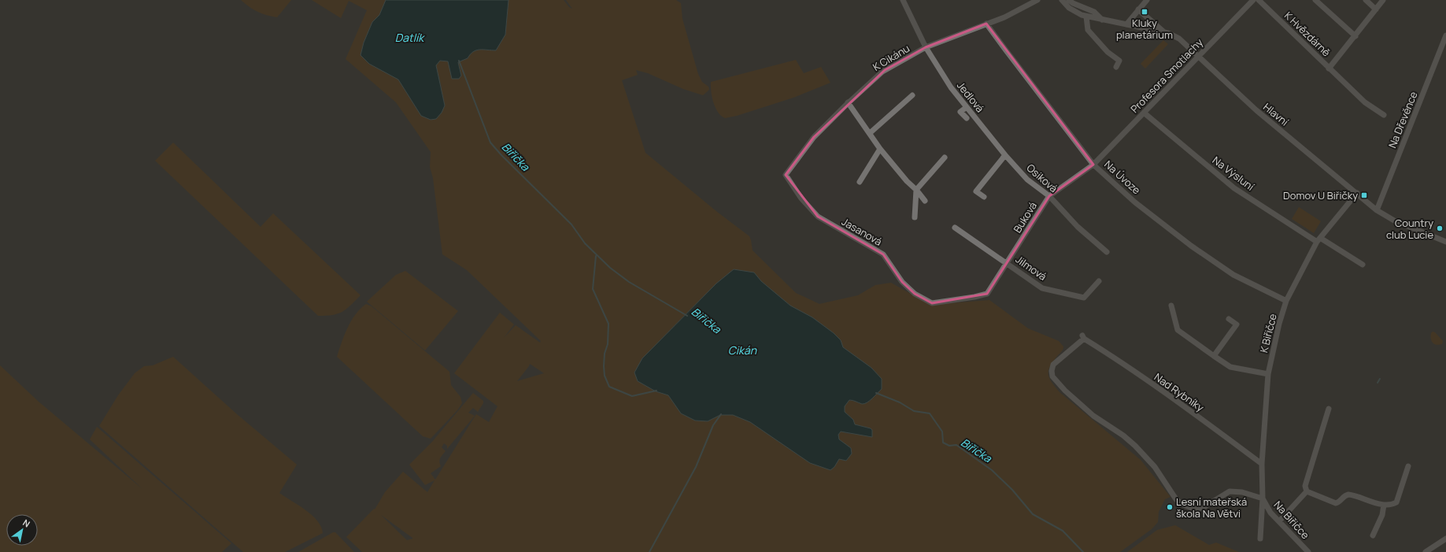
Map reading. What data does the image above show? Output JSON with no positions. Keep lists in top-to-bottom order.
{
  "streets": {
    "street": [
      "K Hvězdárně",
      "K Cikánu",
      "Profesora Smotlachy",
      "Jedlová",
      "Hlavní",
      "Na Dřevěnce",
      "Na Výsluní",
      "Na Úvoze",
      "Osiková",
      "Buková",
      "Jasanová",
      "Jilmová",
      "K Biřičce",
      "Nad Rybníky",
      "Na Biřičce"
    ]
  },
  "crossings": [
    ["K Cikánu", "Jedlová"],
    ["K Cikánu", "Na Úvoze"],
    ["K Cikánu", "Jasanová"],
    ["Profesora Smotlachy", "Hlavní"],
    ["Profesora Smotlachy", "Na Výsluní"],
    ["Profesora Smotlachy", "Na Úvoze"],
    ["Profesora Smotlachy", "Buková"],
    ["Jedlová", "Osiková"],
    ["Hlavní", "Na Dřevěnce"],
    ["Hlavní", "K Biřičce"],
    ["Na Výsluní", "K Biřičce"],
    ["Na Úvoze", "Buková"],
    ["Na Úvoze", "K Biřičce"],
    ["Osiková", "Buková"],
    ["Buková", "Jasanová"],
    ["Buková", "Jilmová"],
    ["K Biřičce", "Nad Rybníky"],
    ["K Biřičce", "Na Biřičce"],
    ["Nad Rybníky", "Na Biřičce"]
  ],
  "water": ["Datlík", "Biřička", "Cikán"],
  "places": {
    "transit": ["Kluky planetárium", "Domov U Biřičky"],
    "other": ["Country club Lucie", "Lesní mateřská škola Na Větvi"]
  },
  "north": "top right"
}
